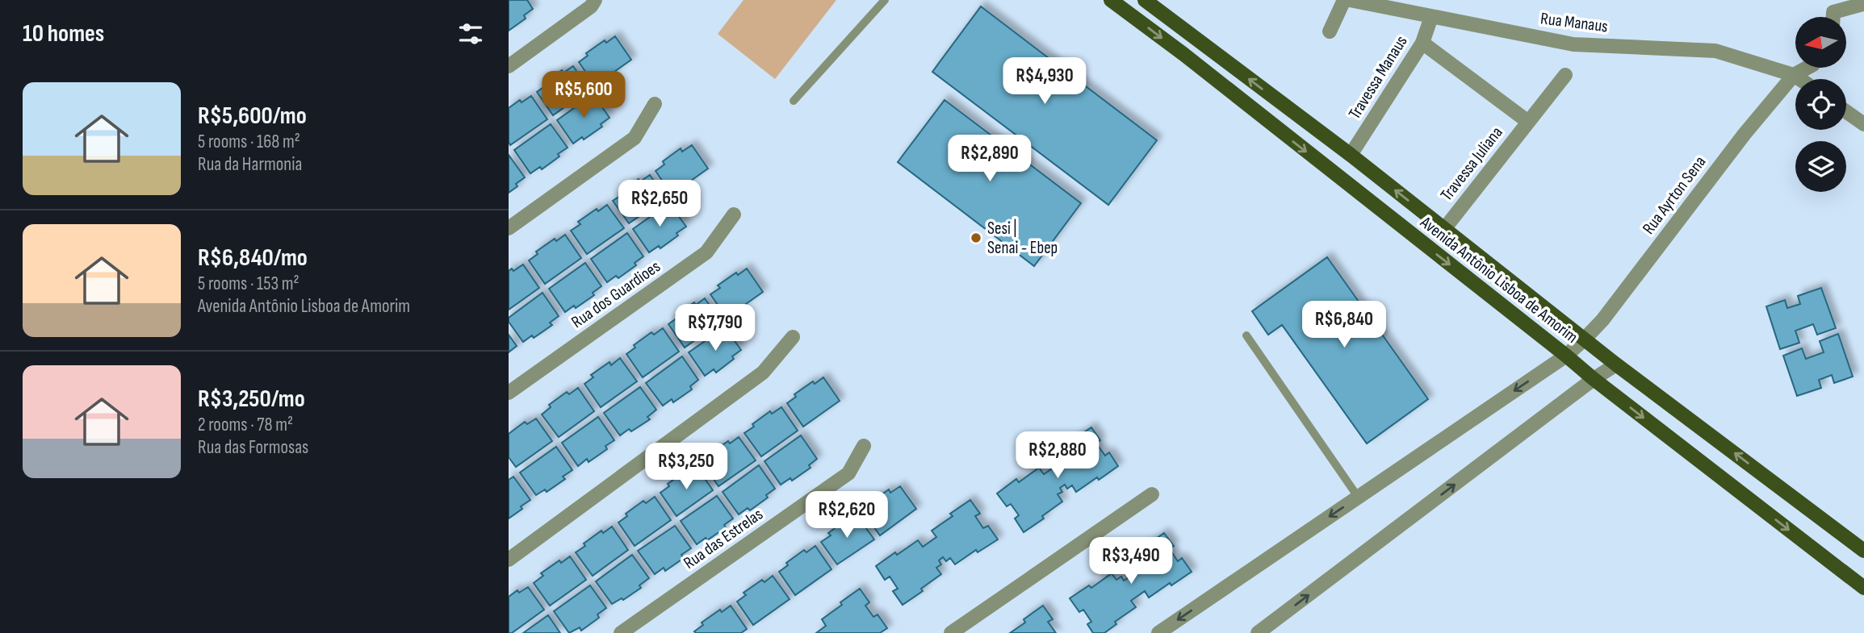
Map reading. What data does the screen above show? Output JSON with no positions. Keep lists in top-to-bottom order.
{
  "streets": {
    "main road": ["Avenida Antônio Lisboa de Amorim"],
    "street": [
      "Rua Manaus",
      "Travessa Manaus",
      "Travessa Juliana",
      "Rua Ayrton Sena",
      "Rua dos Guardioes",
      "Rua das Estrelas"
    ]
  },
  "crossings": [
    ["Rua Manaus", "Travessa Manaus"],
    ["Rua Manaus", "Rua Ayrton Sena"],
    ["Travessa Manaus", "Travessa Juliana"],
    ["Travessa Manaus", "Avenida Antônio Lisboa de Amorim"],
    ["Travessa Juliana", "Avenida Antônio Lisboa de Amorim"],
    ["Rua Ayrton Sena", "Avenida Antônio Lisboa de Amorim"]
  ],
  "places": ["Sesi | Senai - Ebep"],
  "north": "left",
  "page": {
    "heading": "10 homes",
    "price": [
      "R$4,930",
      "R$5,600",
      "R$2,890",
      "R$2,650",
      "R$6,840",
      "R$7,790",
      "R$2,880",
      "R$3,250",
      "R$2,620",
      "R$3,490"
    ],
    "list": [
      {
        "name": "R$5,600/mo",
        "note": "5 rooms · 168 m² · Rua da Harmonia"
      },
      {
        "name": "R$6,840/mo",
        "note": "5 rooms · 153 m² · Avenida Antônio Lisboa de Amorim"
      },
      {
        "name": "R$3,250/mo",
        "note": "2 rooms · 78 m² · Rua das Formosas"
      }
    ]
  }
}
